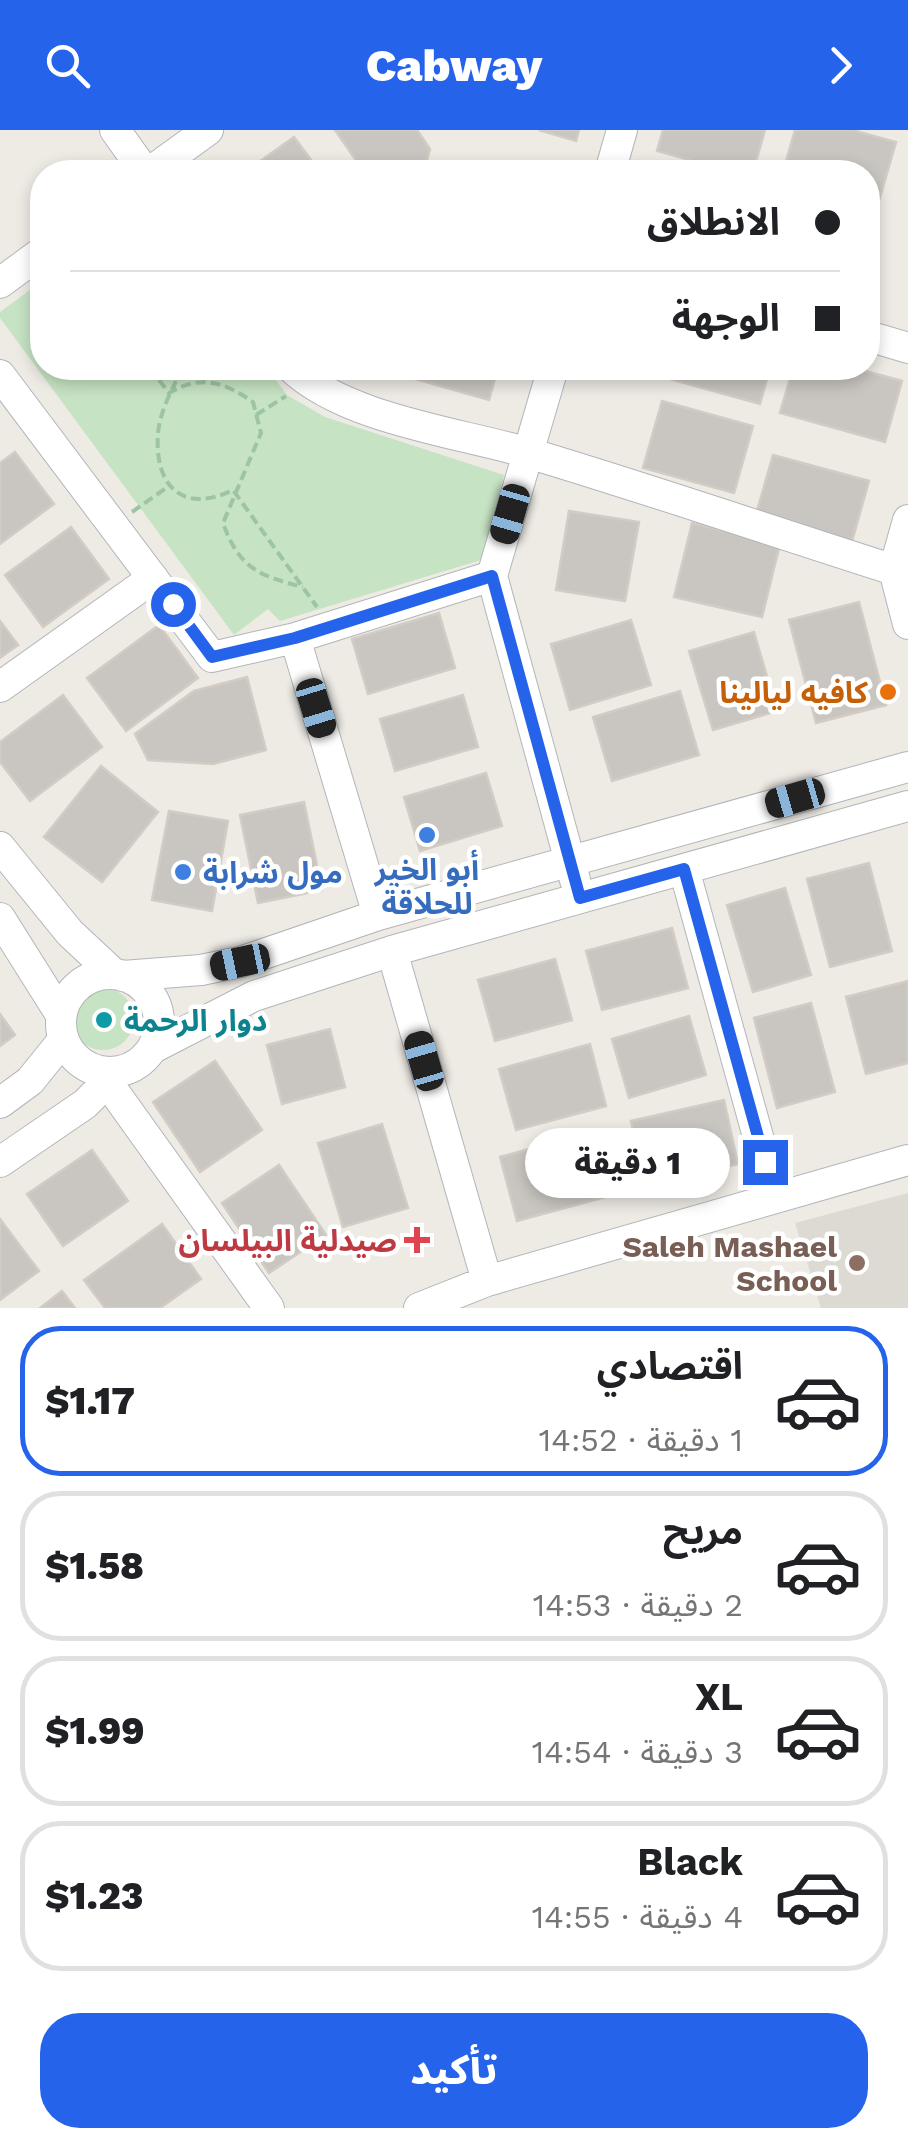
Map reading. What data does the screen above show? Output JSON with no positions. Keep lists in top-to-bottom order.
{
  "places": {
    "other": [
      "كافيه ليالينا",
      "أبو الخير للحلاقة",
      "مول شرابة",
      "دوار الرحمة",
      "Saleh Mashael School"
    ],
    "health": ["صيدلية البيلسان"]
  },
  "page": {
    "header": "Cabway",
    "banner": ["الانطلاق", "الوجهة"],
    "bubble": "1 دقيقة",
    "list": [
      {
        "name": "اقتصادي",
        "note": "1 دقيقة · 14:52",
        "value": "$1.17"
      },
      {
        "name": "مريح",
        "note": "2 دقيقة · 14:53",
        "value": "$1.58"
      },
      {
        "name": "XL",
        "note": "3 دقيقة · 14:54",
        "value": "$1.99"
      },
      {
        "name": "Black",
        "note": "4 دقيقة · 14:55",
        "value": "$1.23"
      }
    ],
    "buttons": "تأكيد"
  }
}
